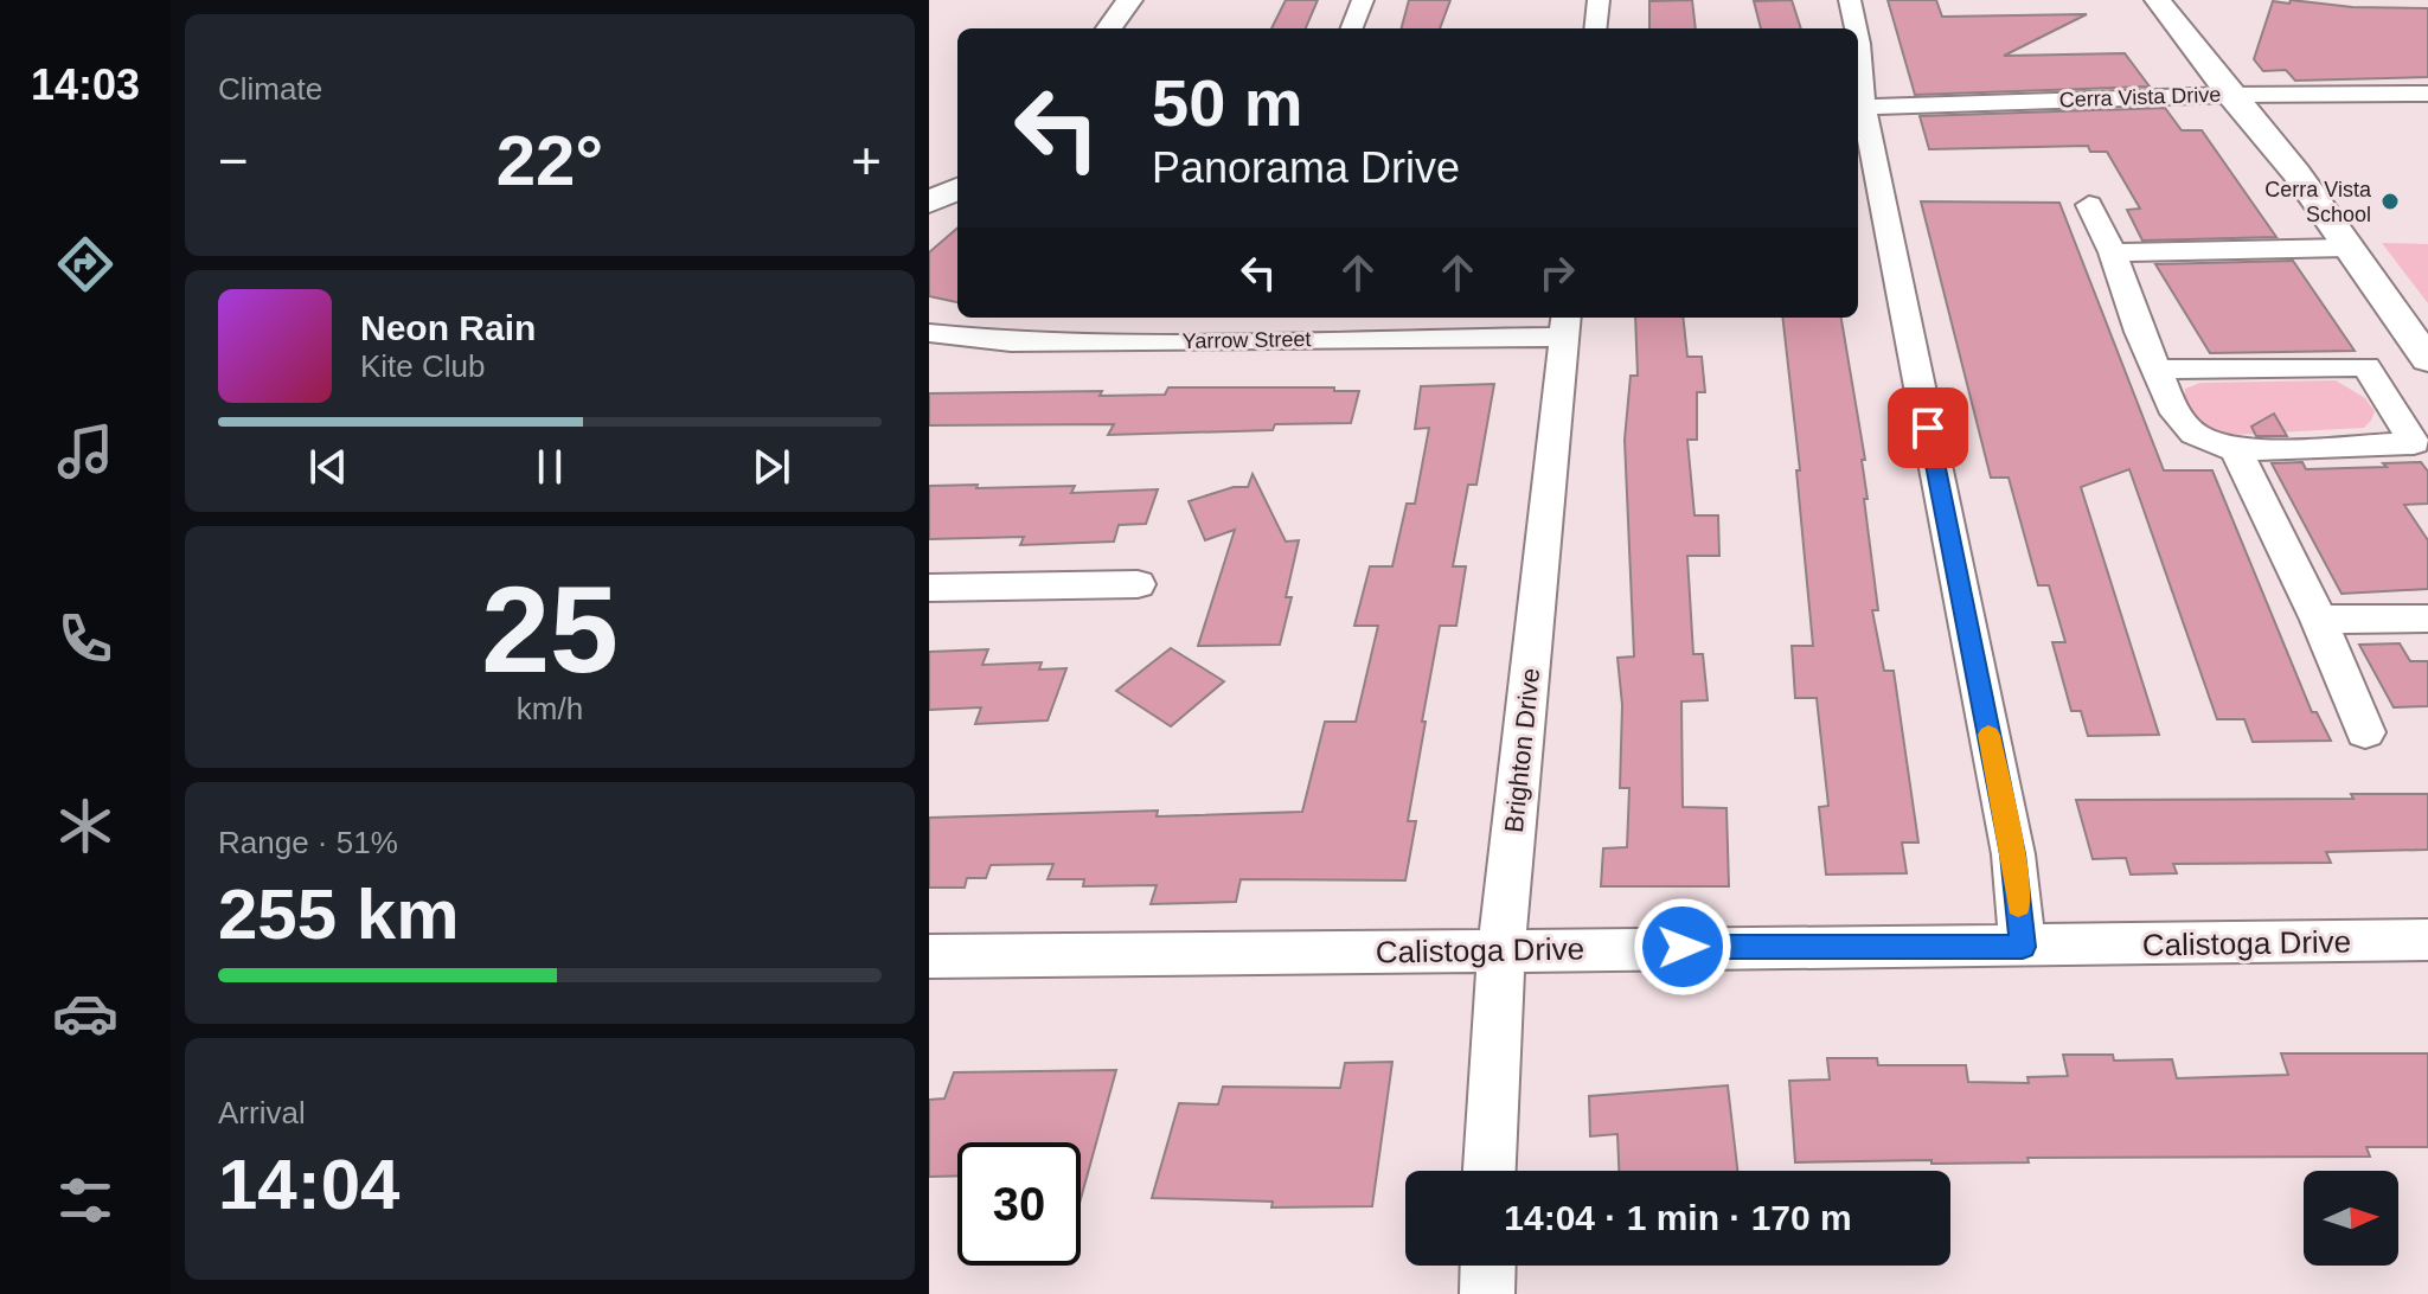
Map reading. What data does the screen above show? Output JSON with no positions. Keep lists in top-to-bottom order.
{
  "streets": {
    "street": [
      "Cerra Vista Drive",
      "Yarrow Street",
      "Brighton Drive",
      "Calistoga Drive"
    ]
  },
  "crossings": [
    ["Yarrow Street", "Brighton Drive"],
    ["Brighton Drive", "Calistoga Drive"]
  ],
  "places": ["Cerra Vista School"],
  "north": "right",
  "page": {
    "tabs": "14:03",
    "tile": [
      "Climate",
      ["25", "km/h"],
      ["Range · 51%", "255 km"],
      ["Arrival", "14:04"]
    ],
    "turn": ["50 m", "Panorama Drive"],
    "heat": ["−", "22°", "+"],
    "song": ["Neon Rain", "Kite Club"],
    "limit": "30",
    "trip": "14:04 · 1 min · 170 m"
  }
}
